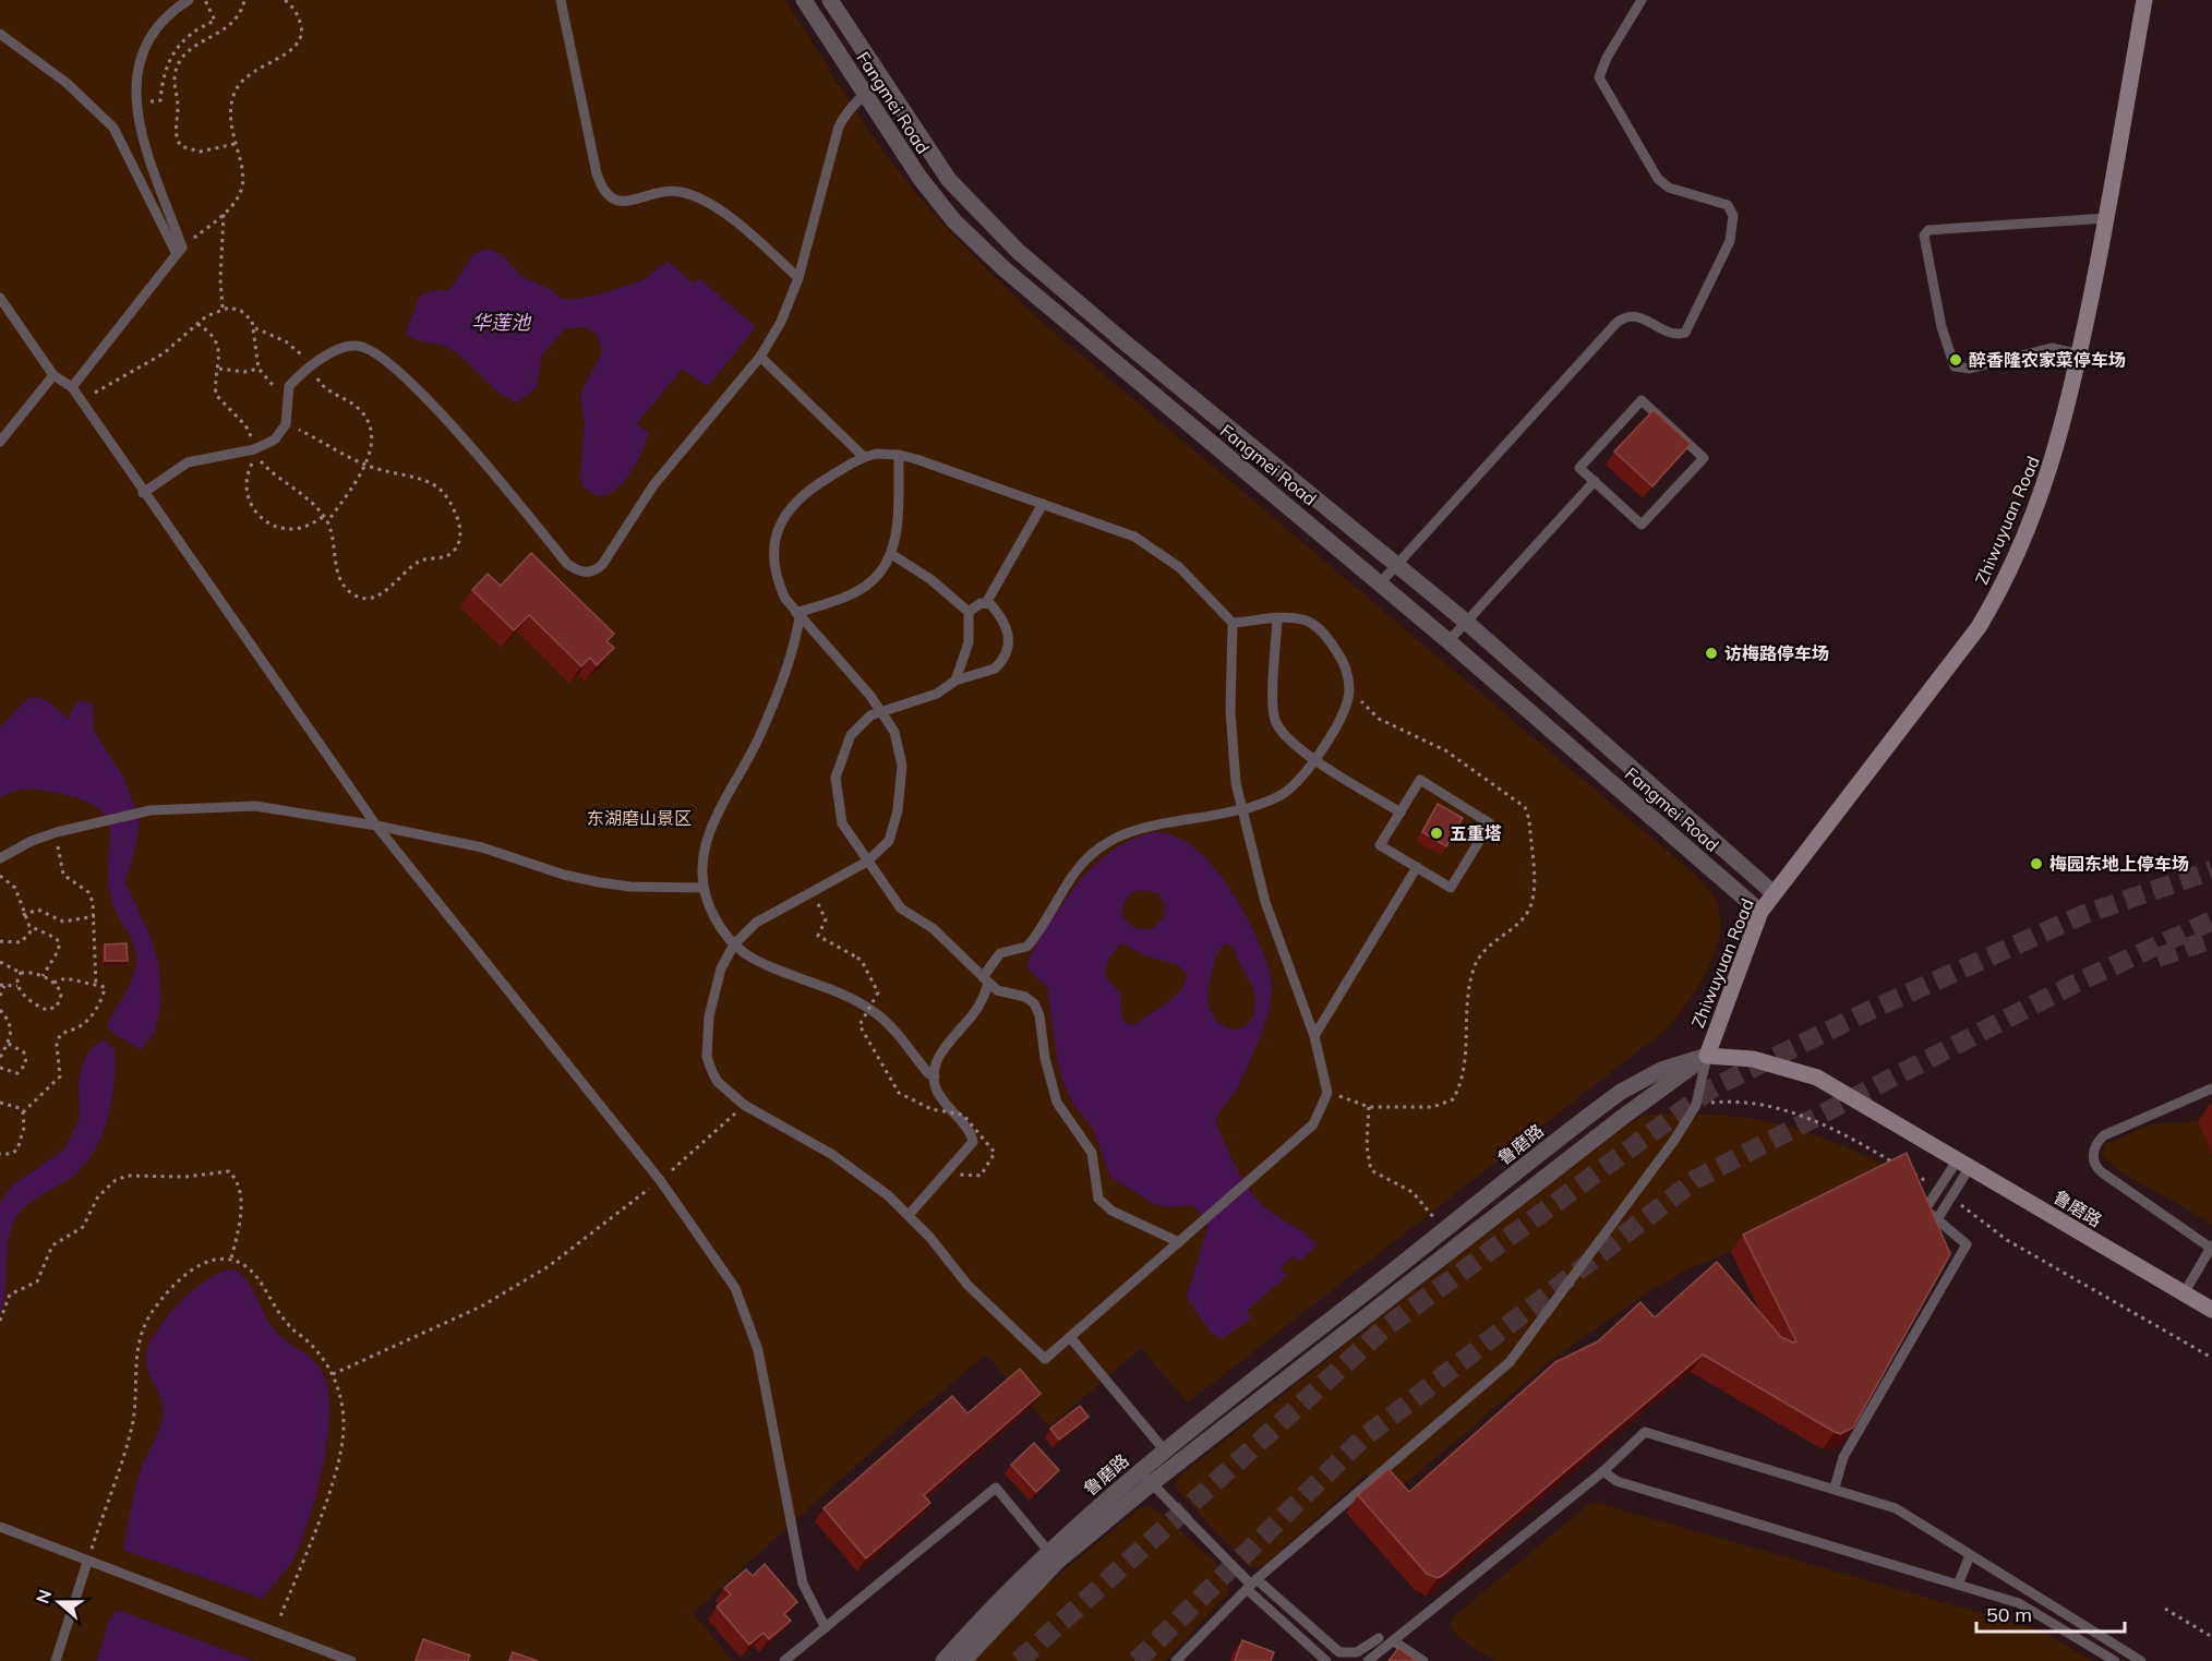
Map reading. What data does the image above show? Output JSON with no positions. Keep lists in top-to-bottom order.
{
  "streets": {
    "street": ["Fangmei Road", "Zhiwuyuan Road", "鲁磨路"]
  },
  "crossings": [
    ["Fangmei Road", "Zhiwuyuan Road"],
    ["Zhiwuyuan Road", "鲁磨路"]
  ],
  "water": ["华莲池"],
  "parks": ["东湖磨山景区"],
  "places": [
    "醉香隆农家菜停车场",
    "访梅路停车场",
    "五重塔",
    "梅园东地上停车场"
  ],
  "scale_bar": "50 m",
  "north": "left"
}
